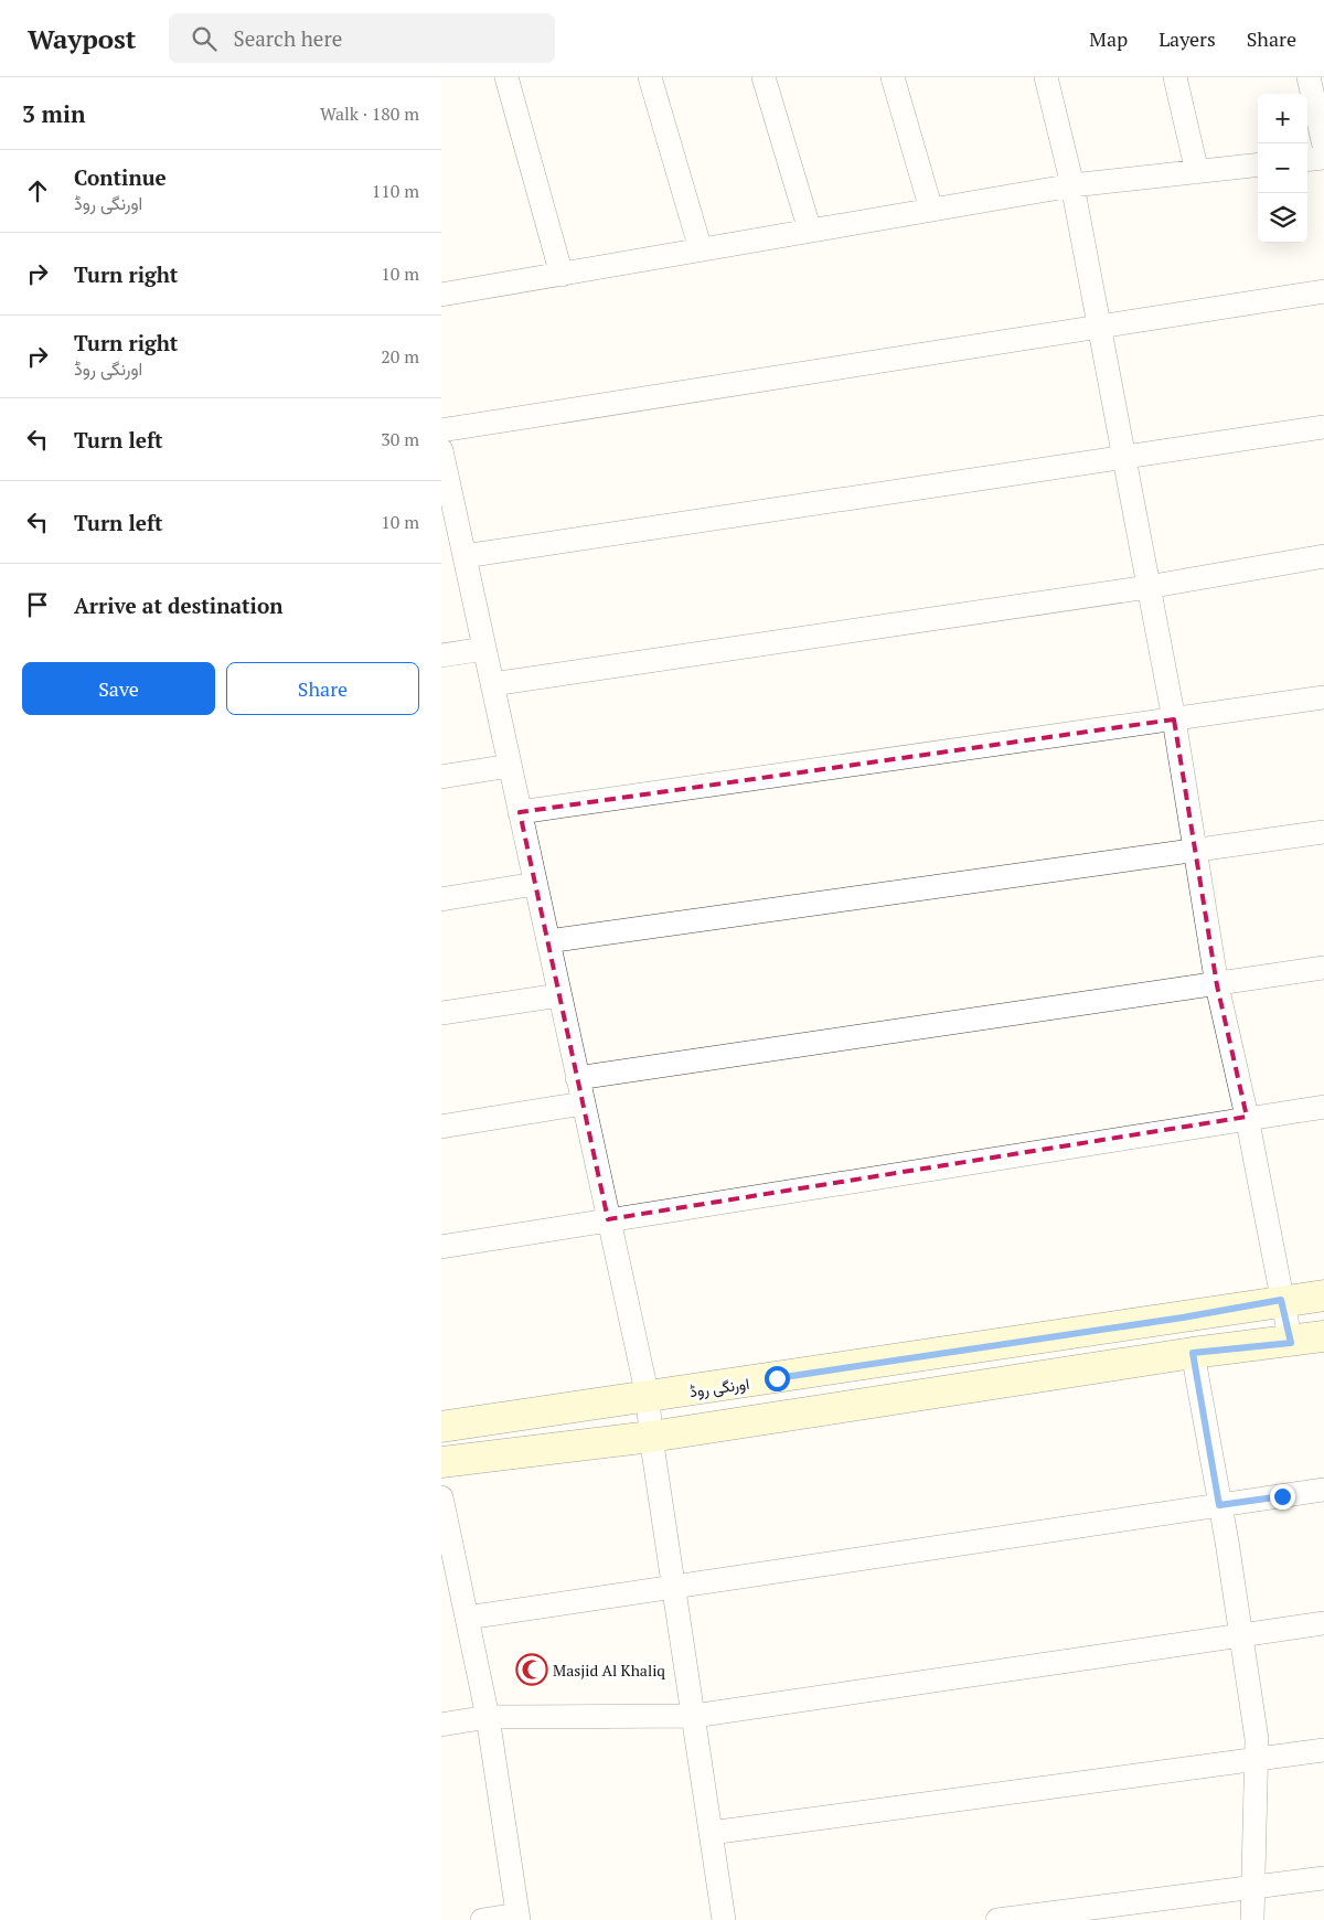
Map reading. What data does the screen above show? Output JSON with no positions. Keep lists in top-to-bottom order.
{
  "streets": {
    "main road": ["اورنگی روڈ"]
  },
  "places": {
    "mosque": ["Masjid Al Khaliq"]
  },
  "page": {
    "header": "Waypost",
    "search": "Search here",
    "nav": ["Map", "Layers", "Share"],
    "heading": ["3 min", "Walk · 180 m"],
    "map_buttons": ["+", "−"],
    "list": [
      ["Continue", "اورنگی روڈ", "110 m"],
      ["Turn right", "10 m"],
      ["Turn right", "اورنگی روڈ", "20 m"],
      ["Turn left", "30 m"],
      ["Turn left", "10 m"],
      "Arrive at destination"
    ],
    "buttons": ["Save", "Share"]
  }
}
